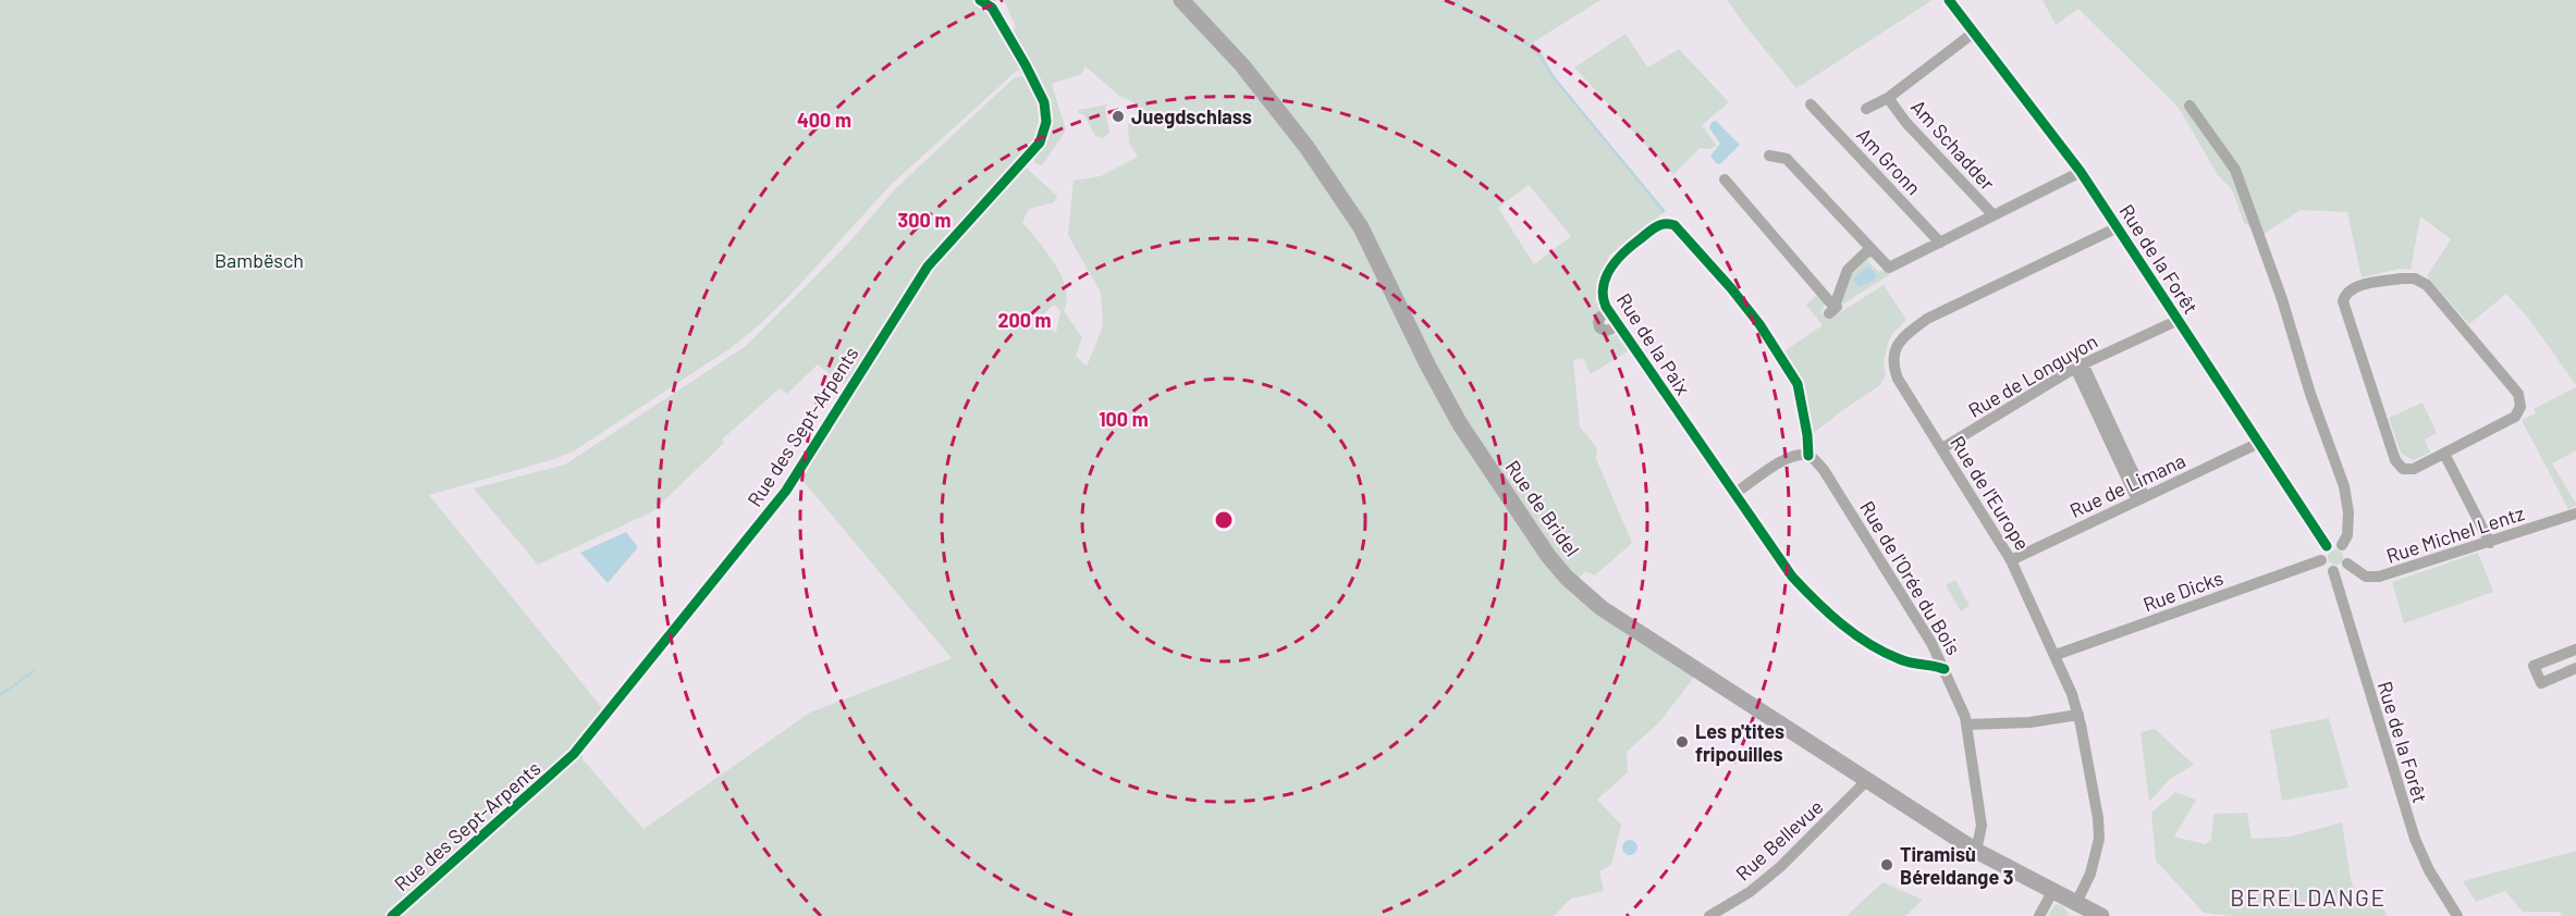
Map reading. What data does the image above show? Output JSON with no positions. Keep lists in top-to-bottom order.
{
  "streets": {
    "main road": ["Rue de Bridel"],
    "street": [
      "Am Schadder",
      "Am Gronn",
      "Rue de la Forêt",
      "Rue de la Paix",
      "Rue de Longuyon",
      "Rue des Sept-Arpents",
      "Rue de Limana",
      "Rue de l'Europe",
      "Rue Michel Lentz",
      "Rue de l'Orée du Bois",
      "Rue Dicks",
      "Rue Bellevue"
    ]
  },
  "crossings": [
    ["Am Schadder", "Rue de la Forêt"],
    ["Rue de la Forêt", "Rue de Longuyon"],
    ["Rue de la Forêt", "Rue de Limana"],
    ["Rue de la Forêt", "Rue de l'Europe"],
    ["Rue de la Forêt", "Rue Michel Lentz"],
    ["Rue de la Forêt", "Rue Dicks"],
    ["Rue de la Paix", "Rue de l'Orée du Bois"],
    ["Rue de Longuyon", "Rue de l'Europe"],
    ["Rue de Limana", "Rue de l'Europe"],
    ["Rue de l'Europe", "Rue de Bridel"],
    ["Rue de l'Europe", "Rue Dicks"],
    ["Rue de Bridel", "Rue de l'Orée du Bois"],
    ["Rue de Bridel", "Rue Bellevue"],
    ["Rue Michel Lentz", "Rue Dicks"]
  ],
  "districts": ["BERELDANGE"],
  "parks": ["Bambësch"],
  "places": ["Juegdschlass", "Les p'tites fripouilles", "Tiramisù Béreldange 3"],
  "rings": [
    "400 m",
    "300 m",
    "200 m",
    "100 m"
  ]
}
